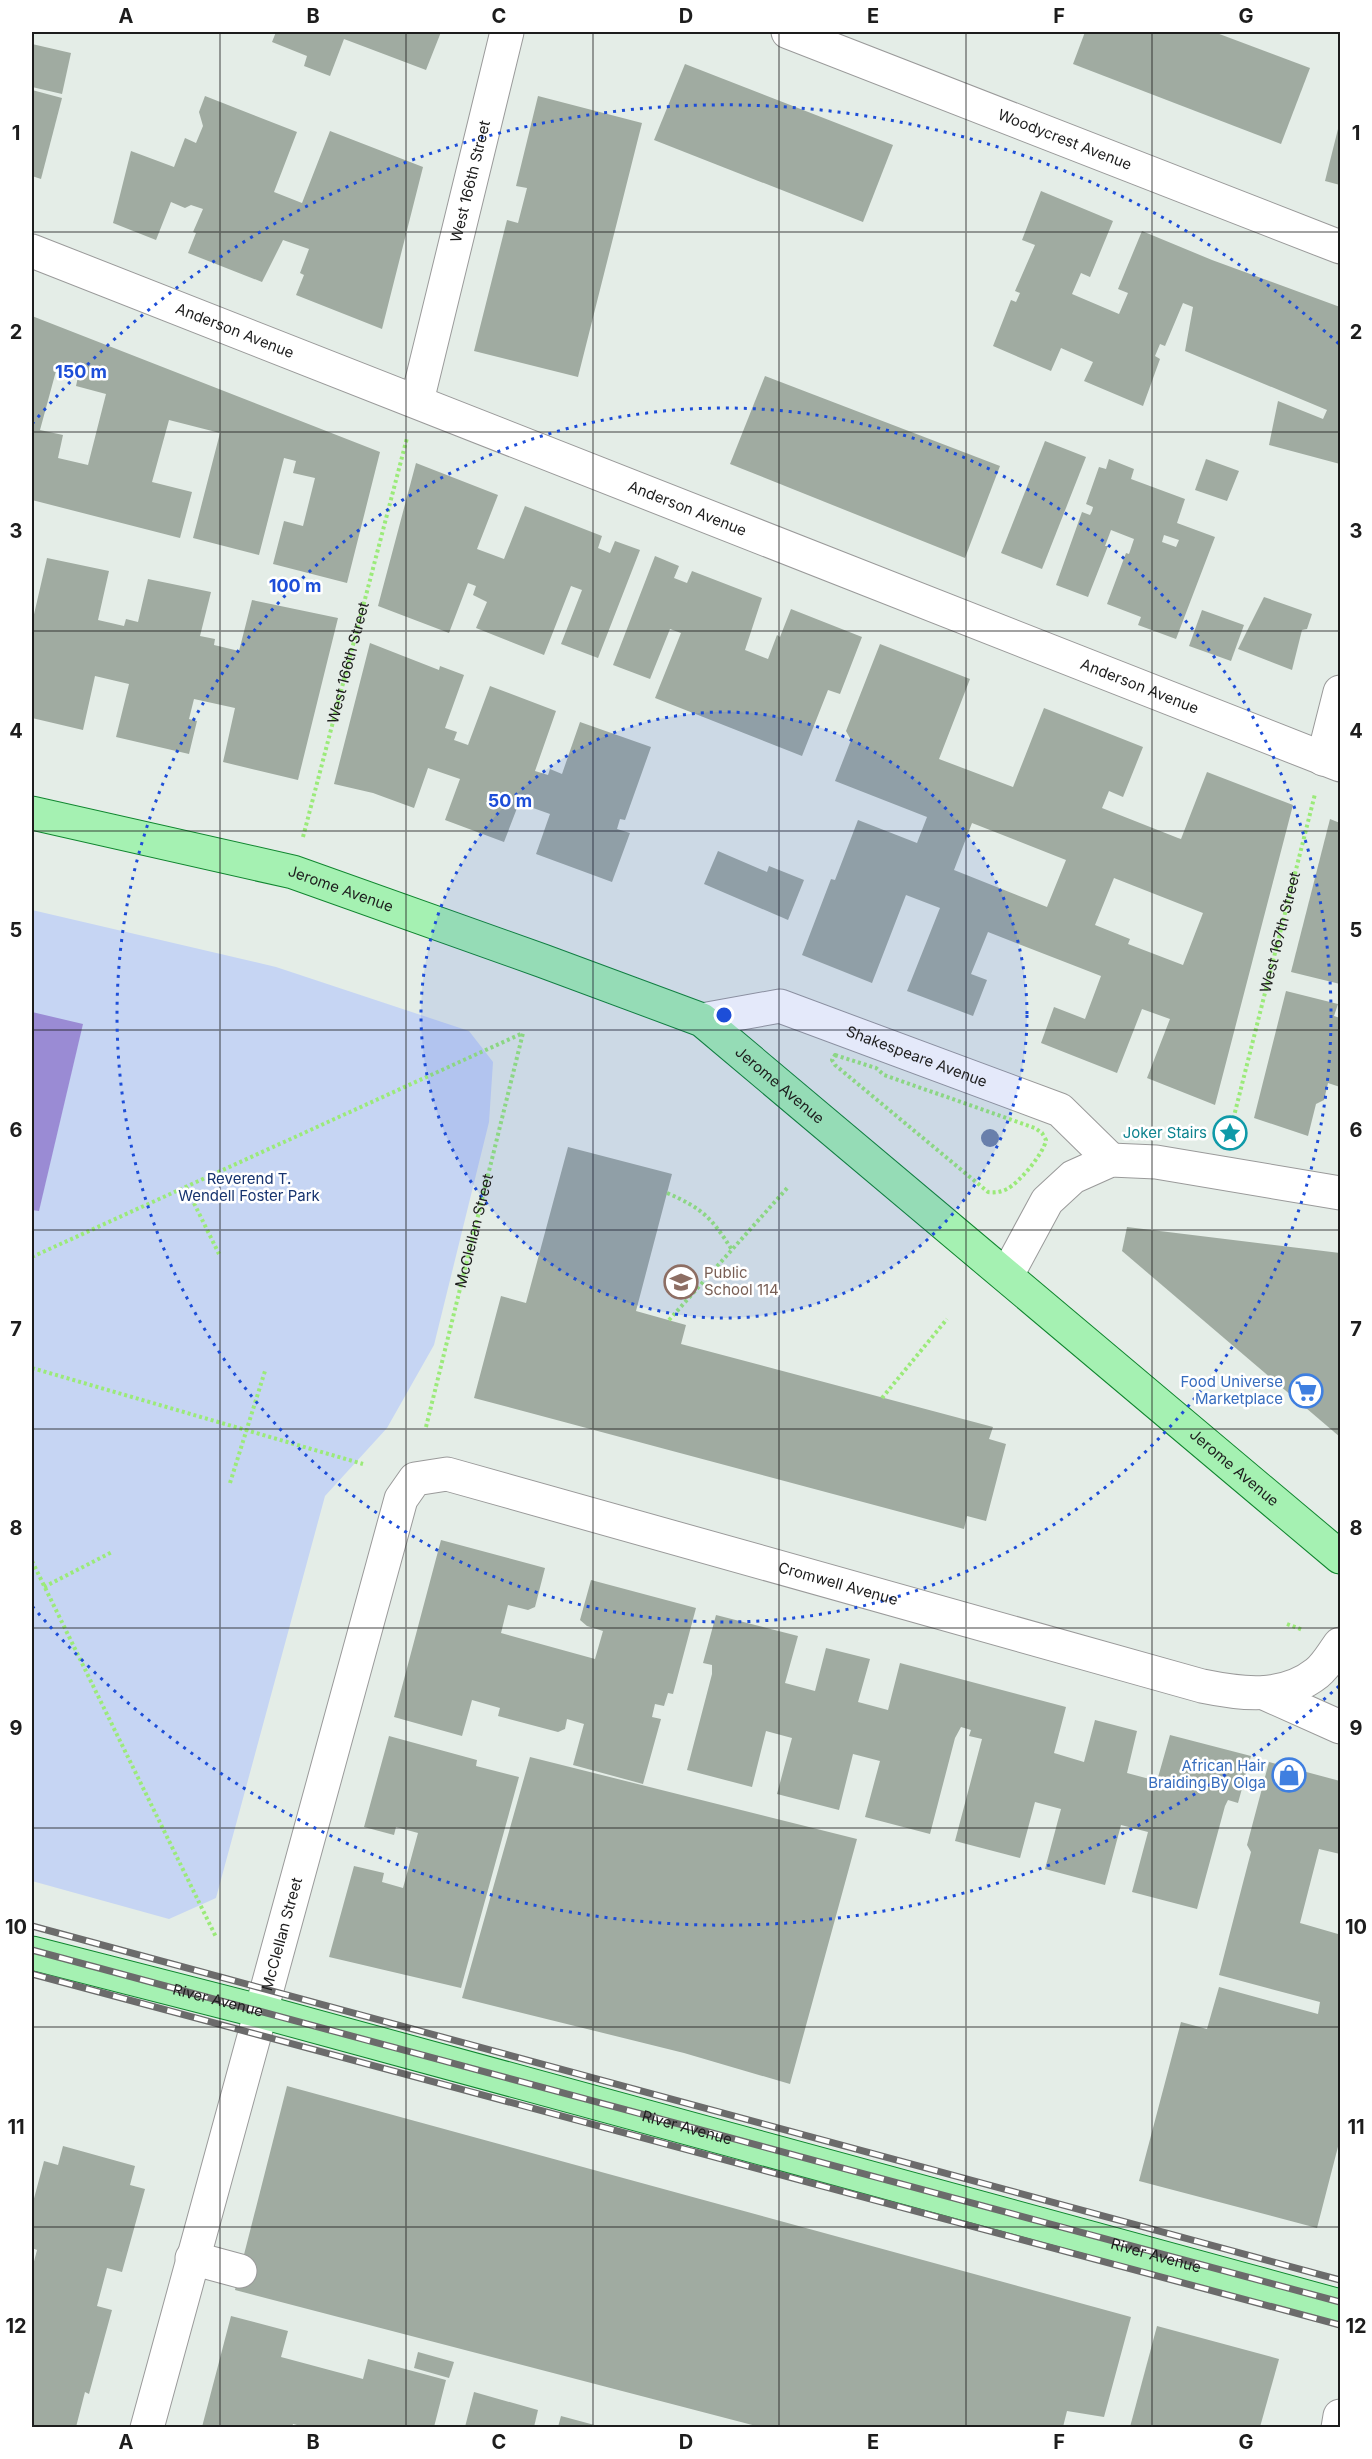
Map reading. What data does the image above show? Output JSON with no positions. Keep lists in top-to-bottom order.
{
  "streets": {
    "main road": ["Jerome Avenue", "River Avenue"],
    "street": [
      "Woodycrest Avenue",
      "West 166th Street",
      "Anderson Avenue",
      "Shakespeare Avenue",
      "McClellan Street",
      "Cromwell Avenue"
    ],
    "path": ["West 167th Street"]
  },
  "crossings": [
    ["West 166th Street", "Anderson Avenue"],
    ["West 166th Street", "Jerome Avenue"],
    ["Anderson Avenue", "West 167th Street"],
    ["Jerome Avenue", "Shakespeare Avenue"],
    ["McClellan Street", "Cromwell Avenue"],
    ["McClellan Street", "River Avenue"]
  ],
  "parks": ["Reverend T. Wendell Foster Park"],
  "places": {
    "place": ["Joker Stairs"],
    "school or university": ["Public School 114"],
    "supermarket": ["Food Universe Marketplace"],
    "shop": ["African Hair Braiding By Olga"]
  },
  "grid": {
    "columns": [
      "A",
      "B",
      "C",
      "D",
      "E",
      "F",
      "G"
    ],
    "rows": [
      "1",
      "2",
      "3",
      "4",
      "5",
      "6",
      "7",
      "8",
      "9",
      "10",
      "11",
      "12"
    ]
  },
  "rings": ["150 m", "100 m", "50 m"]
}
